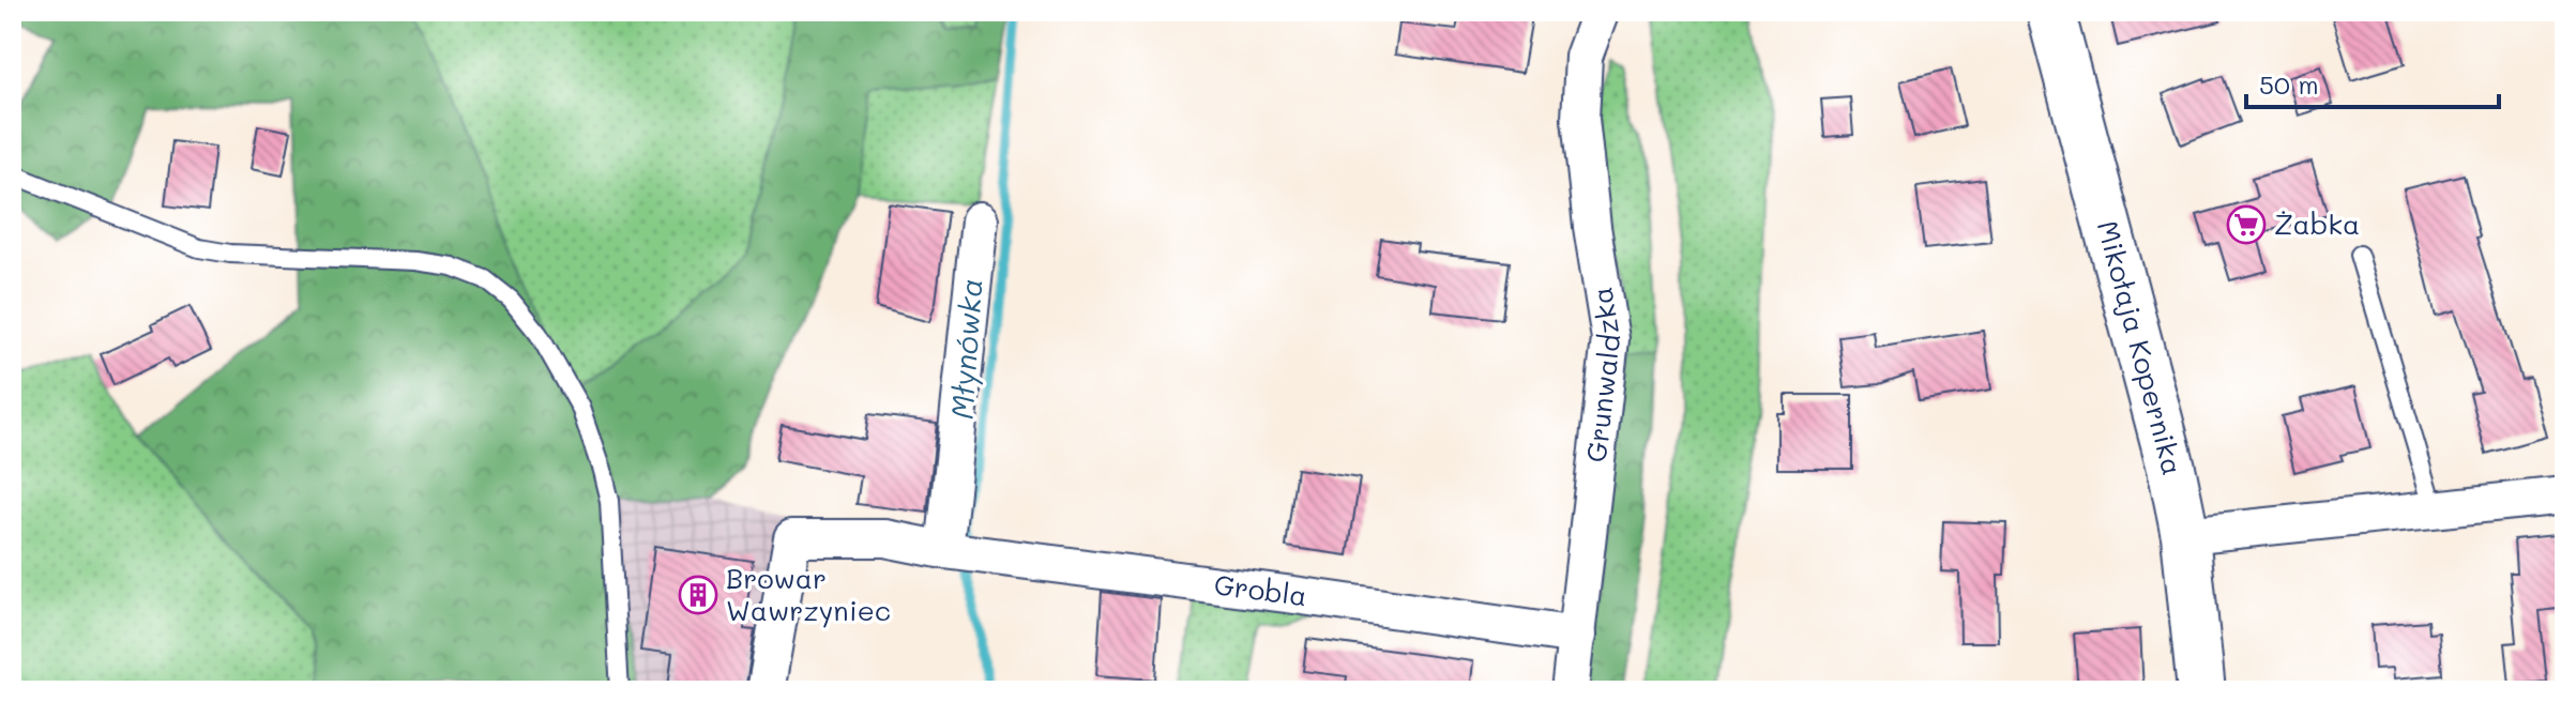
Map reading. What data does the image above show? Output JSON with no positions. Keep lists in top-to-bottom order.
{
  "streets": {
    "main road": ["Mikołaja Kopernika"],
    "street": ["Grunwaldzka", "Grobla"]
  },
  "crossings": [
    ["Grunwaldzka", "Grobla"]
  ],
  "water": ["Młynówka"],
  "places": {
    "supermarket": ["Żabka"],
    "building": ["Browar Wawrzyniec"]
  },
  "scale_bar": "50 m"
}
